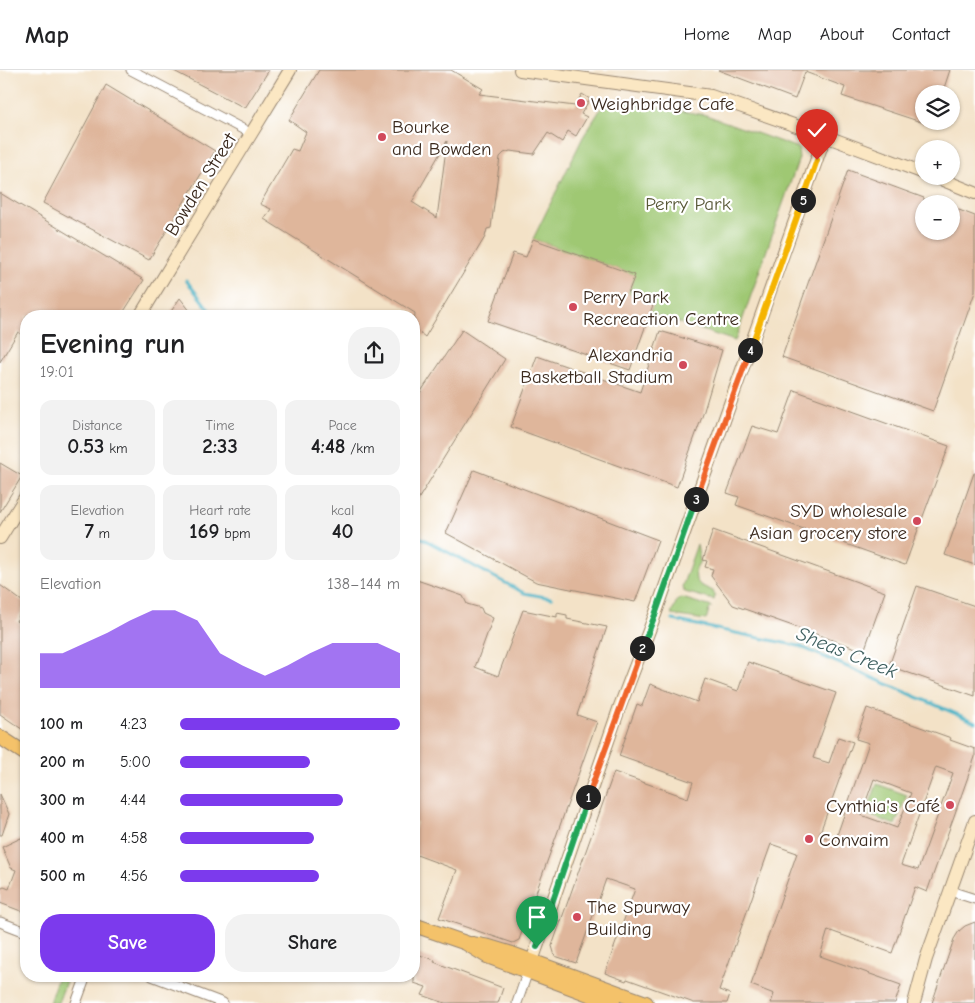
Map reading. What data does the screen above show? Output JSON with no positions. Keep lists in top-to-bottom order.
{
  "streets": {
    "street": ["Bowden Street"]
  },
  "water": ["Sheas Creek"],
  "parks": ["Perry Park"],
  "places": [
    "Weighbridge Cafe",
    "Bourke and Bowden",
    "Perry Park Recreaction Centre",
    "Alexandria Basketball Stadium",
    "SYD wholesale Asian grocery store",
    "Cynthia's Café",
    "Convaim",
    "The Spurway Building"
  ],
  "page": {
    "header": "Map",
    "nav": [
      "Home",
      "Map",
      "About",
      "Contact"
    ],
    "map_buttons": ["+", "−"],
    "pins": [
      "5",
      "4",
      "3",
      "2",
      "1"
    ],
    "heading": ["Evening run", "19:01"],
    "stats": [
      ["Distance", "0.53 km"],
      ["Time", "2:33"],
      ["Pace", "4:48 /km"],
      ["Elevation", "7 m"],
      ["Heart rate", "169 bpm"],
      ["kcal", "40"]
    ],
    "chart": ["Elevation", "138–144 m"],
    "list": [
      {
        "name": "100 m",
        "note": "4:23"
      },
      {
        "name": "200 m",
        "note": "5:00"
      },
      {
        "name": "300 m",
        "note": "4:44"
      },
      {
        "name": "400 m",
        "note": "4:58"
      },
      {
        "name": "500 m",
        "note": "4:56"
      }
    ],
    "buttons": ["Save", "Share"]
  }
}
